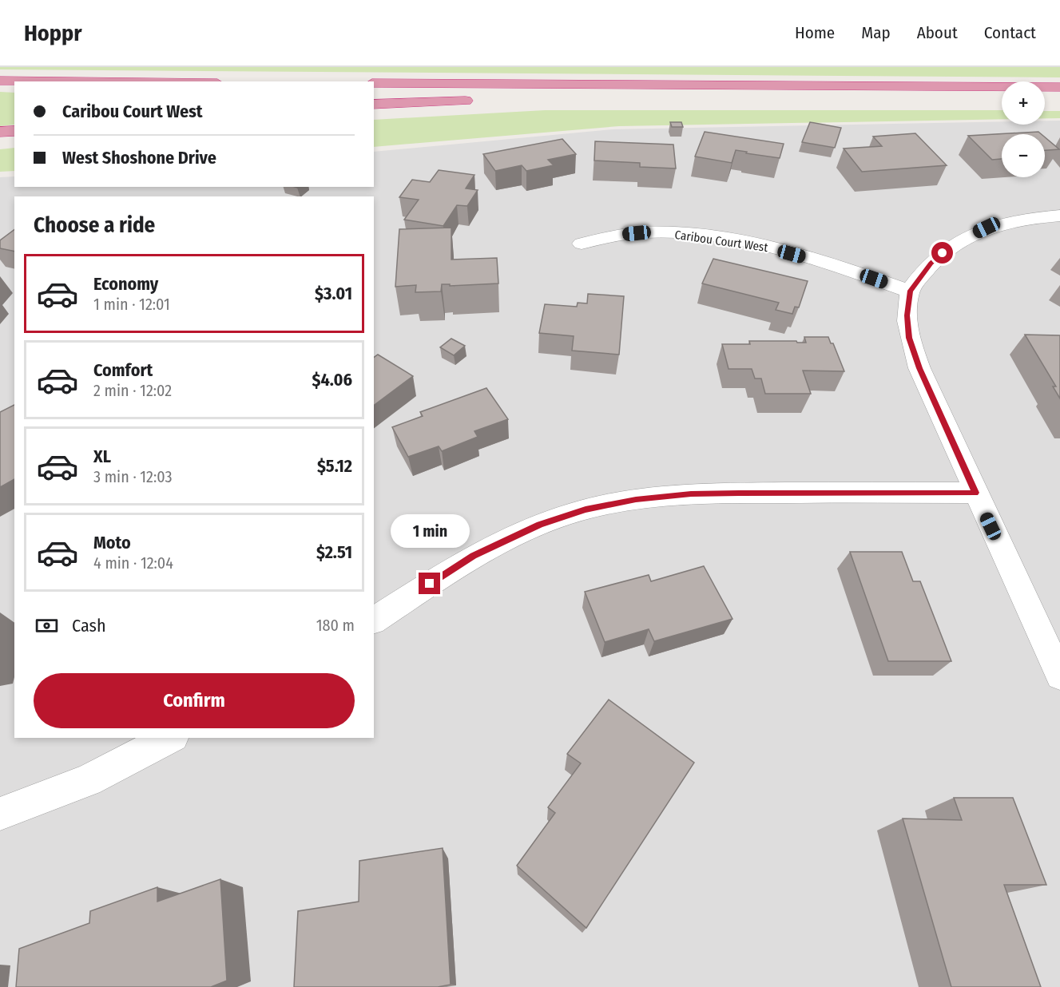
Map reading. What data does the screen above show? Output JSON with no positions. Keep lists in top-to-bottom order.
{
  "streets": {
    "street": ["Caribou Court West"]
  },
  "page": {
    "header": "Hoppr",
    "nav": [
      "Home",
      "Map",
      "About",
      "Contact"
    ],
    "map_buttons": ["+", "−"],
    "banner": ["Caribou Court West", "West Shoshone Drive"],
    "heading": "Choose a ride",
    "list": [
      {
        "name": "Economy",
        "note": "1 min · 12:01",
        "value": "$3.01"
      },
      {
        "name": "Comfort",
        "note": "2 min · 12:02",
        "value": "$4.06"
      },
      {
        "name": "XL",
        "note": "3 min · 12:03",
        "value": "$5.12"
      },
      {
        "name": "Moto",
        "note": "4 min · 12:04",
        "value": "$2.51"
      }
    ],
    "bubble": "1 min",
    "pay": ["Cash", "180 m"],
    "buttons": "Confirm"
  }
}
